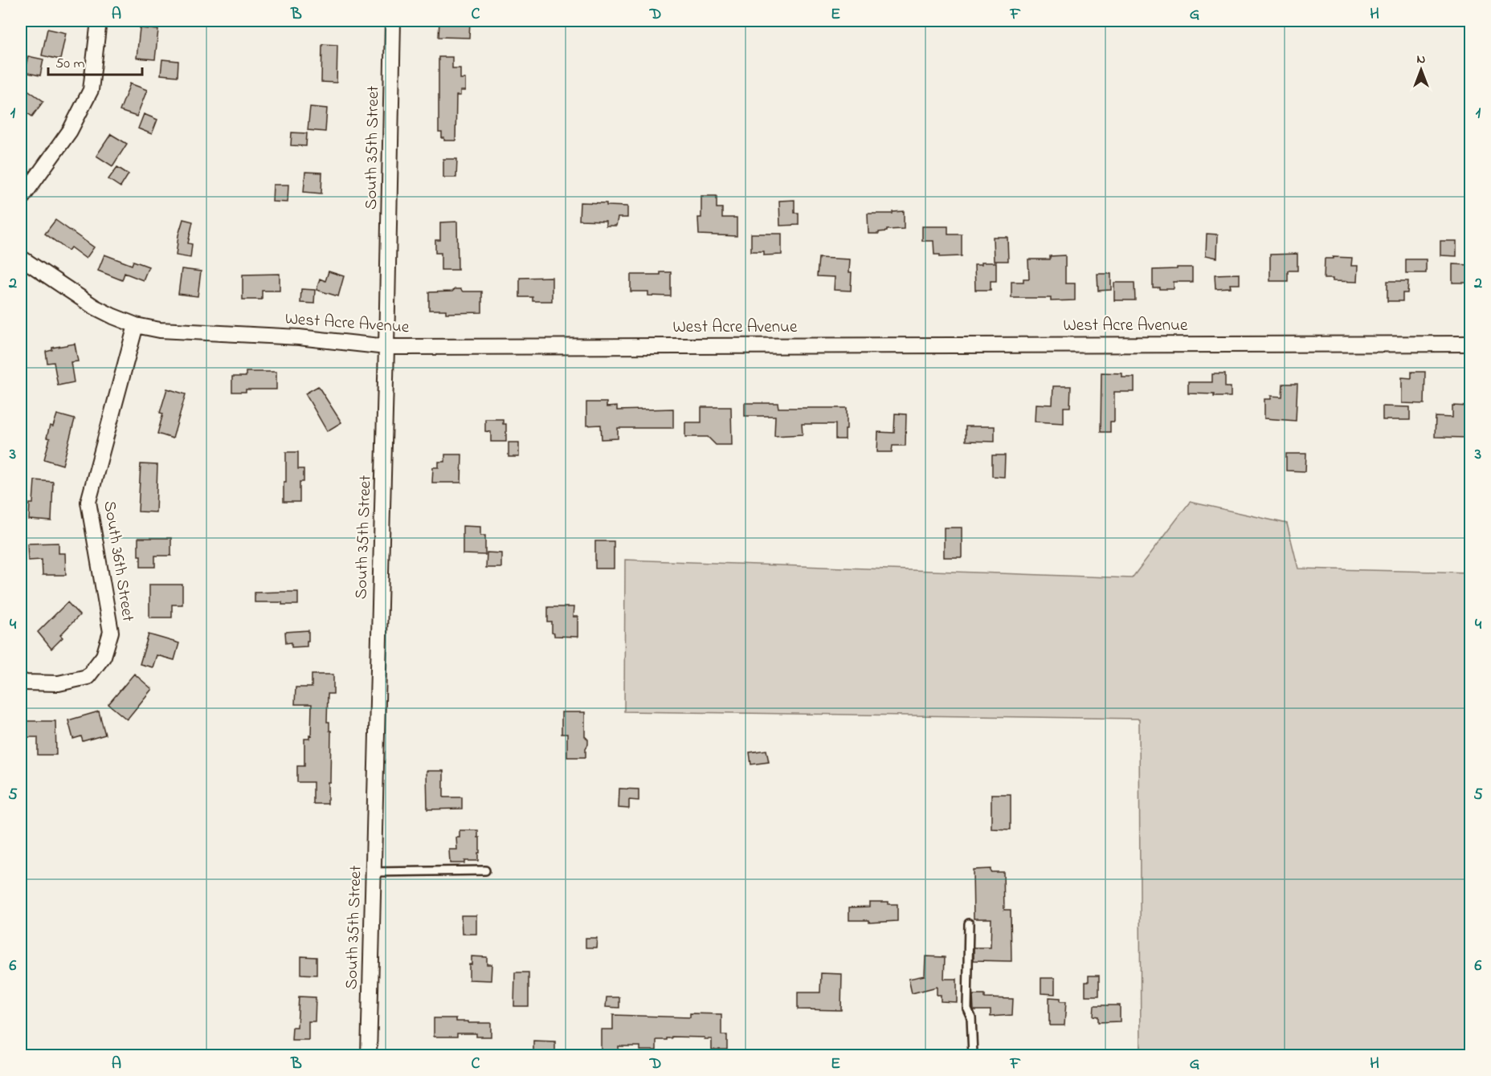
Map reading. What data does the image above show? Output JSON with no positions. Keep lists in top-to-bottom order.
{
  "streets": {
    "street": ["South 35th Street", "West Acre Avenue", "South 36th Street"]
  },
  "crossings": [
    ["South 35th Street", "West Acre Avenue"],
    ["West Acre Avenue", "South 36th Street"]
  ],
  "scale_bar": "50 m",
  "north": "top",
  "grid": {
    "columns": [
      "A",
      "B",
      "C",
      "D",
      "E",
      "F",
      "G",
      "H"
    ],
    "rows": [
      "1",
      "2",
      "3",
      "4",
      "5",
      "6"
    ]
  }
}
